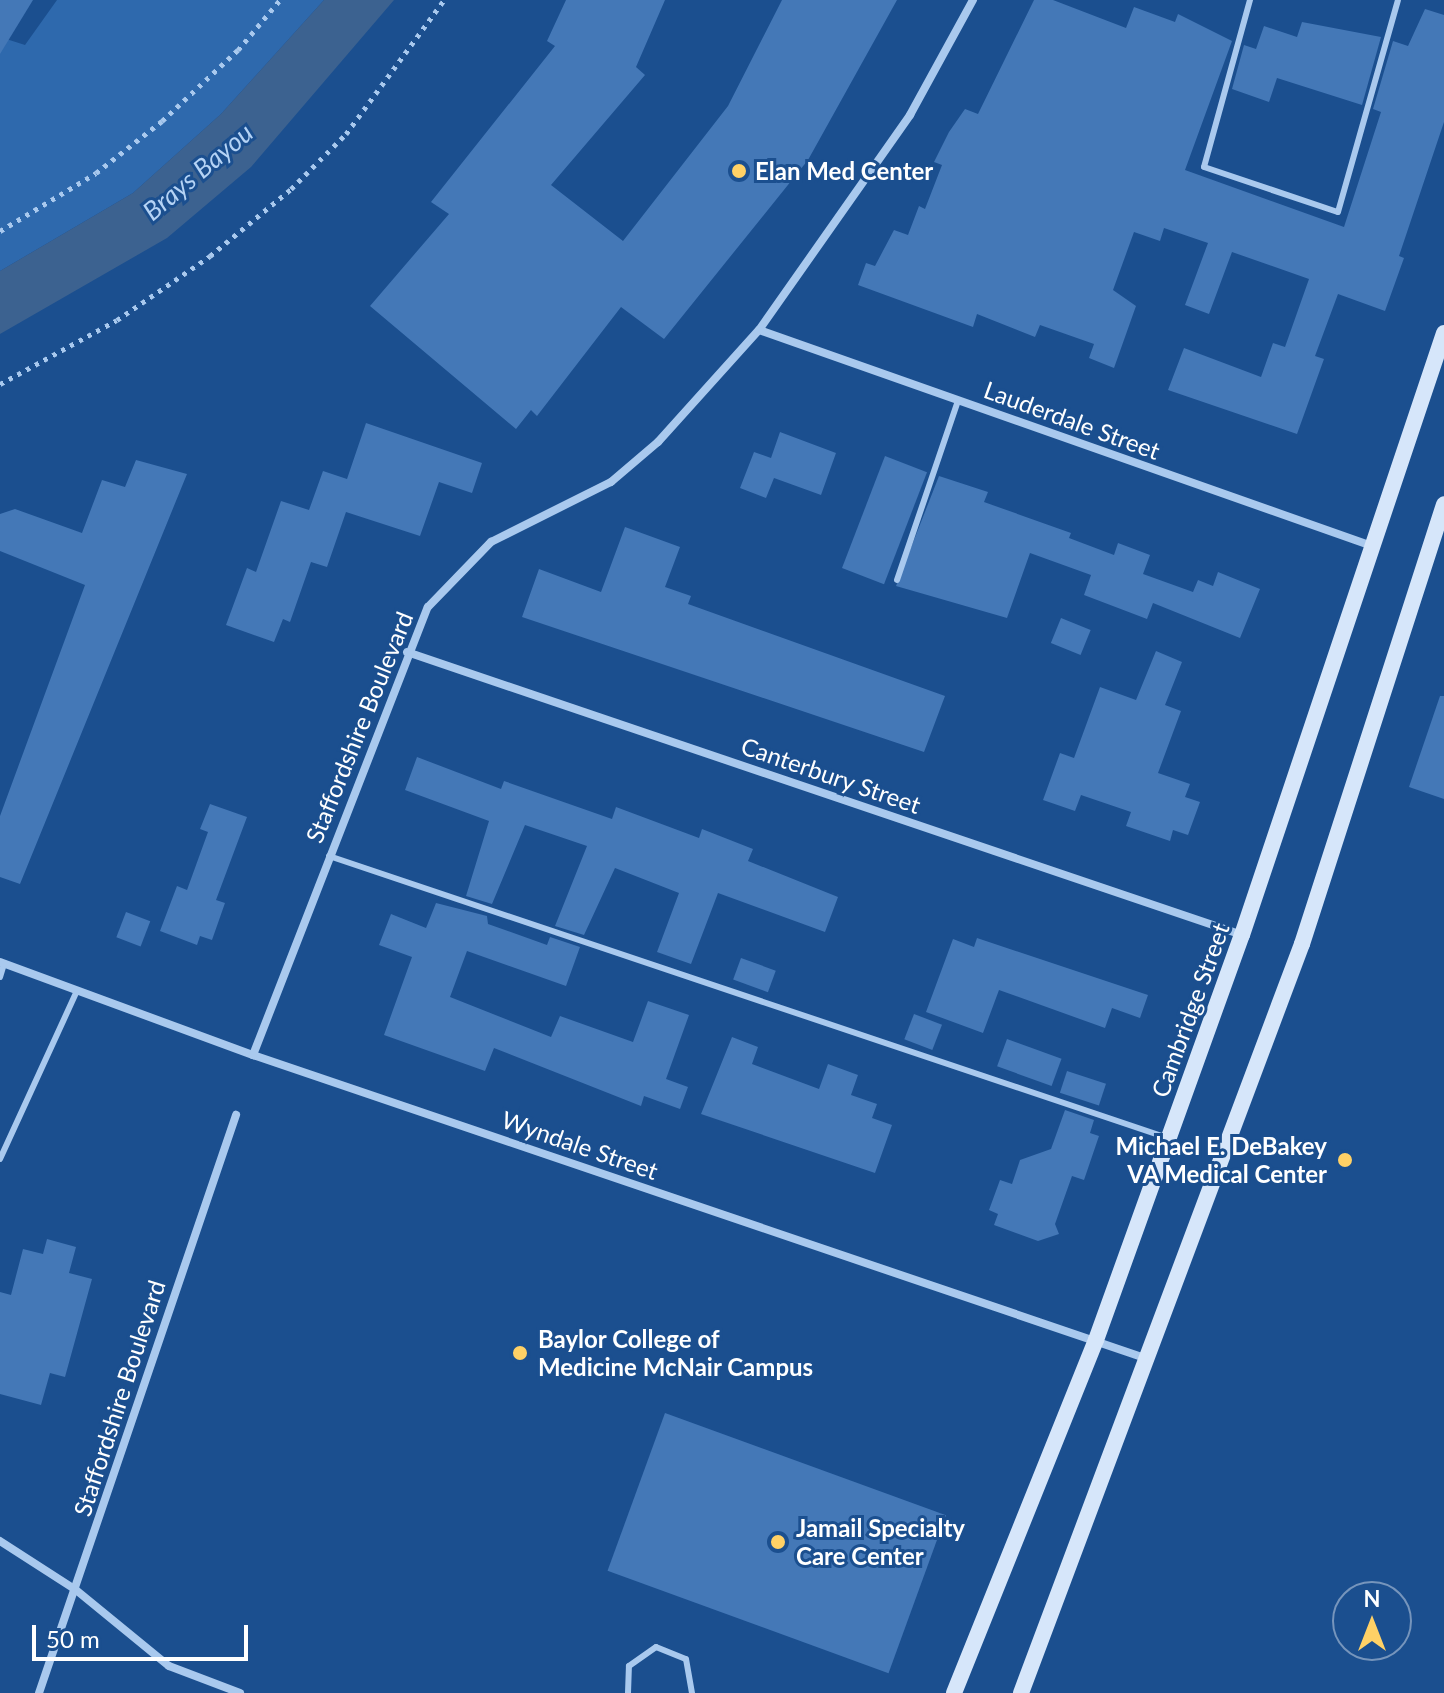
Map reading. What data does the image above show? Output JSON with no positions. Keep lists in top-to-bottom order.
{
  "streets": {
    "street": [
      "Lauderdale Street",
      "Staffordshire Boulevard",
      "Canterbury Street",
      "Cambridge Street",
      "Wyndale Street"
    ]
  },
  "crossings": [
    ["Lauderdale Street", "Staffordshire Boulevard"],
    ["Lauderdale Street", "Cambridge Street"],
    ["Staffordshire Boulevard", "Canterbury Street"],
    ["Staffordshire Boulevard", "Wyndale Street"],
    ["Canterbury Street", "Cambridge Street"],
    ["Cambridge Street", "Wyndale Street"]
  ],
  "water": ["Brays Bayou"],
  "places": [
    "Elan Med Center",
    "Michael E. DeBakey VA Medical Center",
    "Baylor College of Medicine McNair Campus",
    "Jamail Specialty Care Center"
  ],
  "scale_bar": "50 m",
  "north": "top"
}
